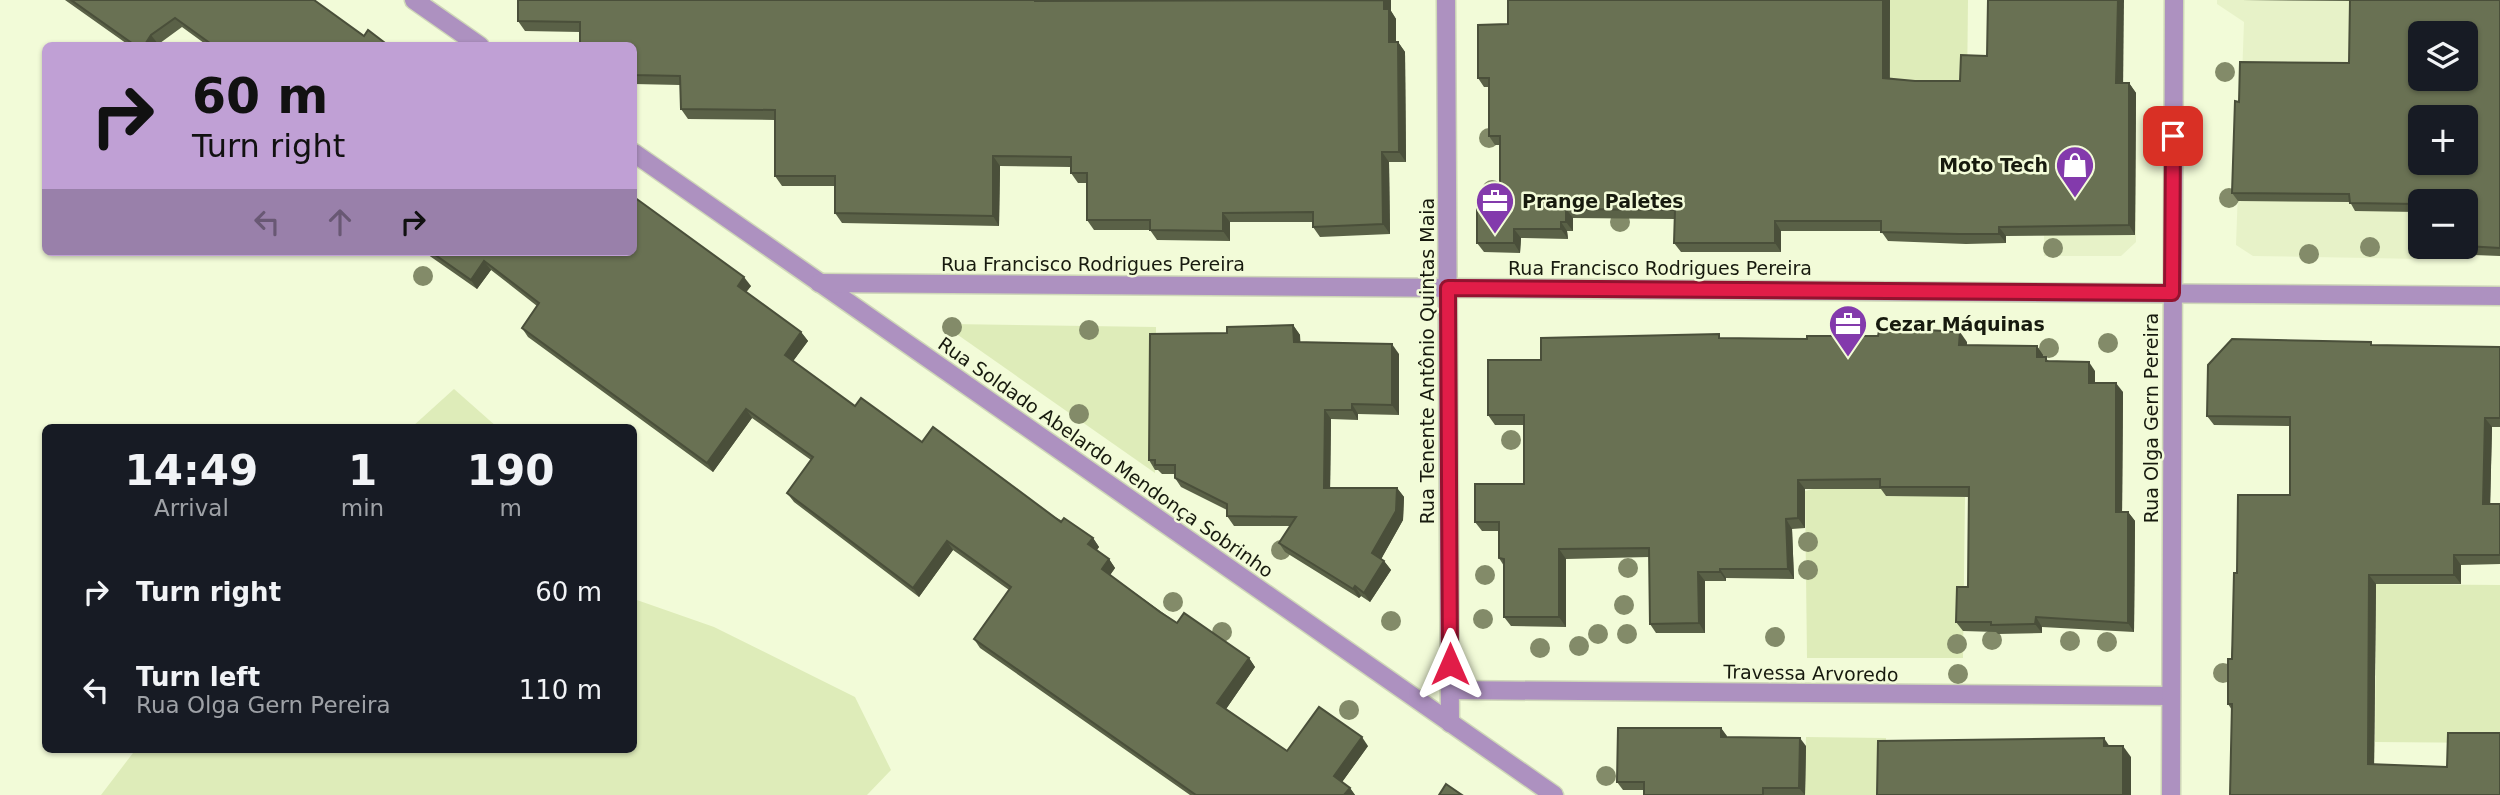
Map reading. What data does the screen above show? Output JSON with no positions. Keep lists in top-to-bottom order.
{
  "streets": {
    "street": [
      "Rua Francisco Rodrigues Pereira",
      "Rua Tenente Antônio Quintas Maia",
      "Rua Olga Gern Pereira",
      "Rua Soldado Abelardo Mendonça Sobrinho",
      "Travessa Arvoredo"
    ]
  },
  "crossings": [
    ["Rua Francisco Rodrigues Pereira", "Rua Tenente Antônio Quintas Maia"],
    ["Rua Francisco Rodrigues Pereira", "Rua Olga Gern Pereira"],
    ["Rua Francisco Rodrigues Pereira", "Rua Soldado Abelardo Mendonça Sobrinho"],
    ["Rua Tenente Antônio Quintas Maia", "Rua Soldado Abelardo Mendonça Sobrinho"],
    ["Rua Tenente Antônio Quintas Maia", "Travessa Arvoredo"],
    ["Rua Olga Gern Pereira", "Travessa Arvoredo"]
  ],
  "places": {
    "shop": ["Moto Tech"],
    "office": ["Prange Paletes", "Cezar Máquinas"]
  },
  "page": {
    "map_buttons": ["+", "−"],
    "turn": ["60 m", "Turn right"],
    "eta": [
      "14:49",
      "Arrival",
      "1",
      "min",
      "190",
      "m"
    ],
    "list": [
      {
        "name": "Turn right",
        "value": "60 m"
      },
      {
        "name": "Turn left",
        "note": "Rua Olga Gern Pereira",
        "value": "110 m"
      }
    ]
  }
}
